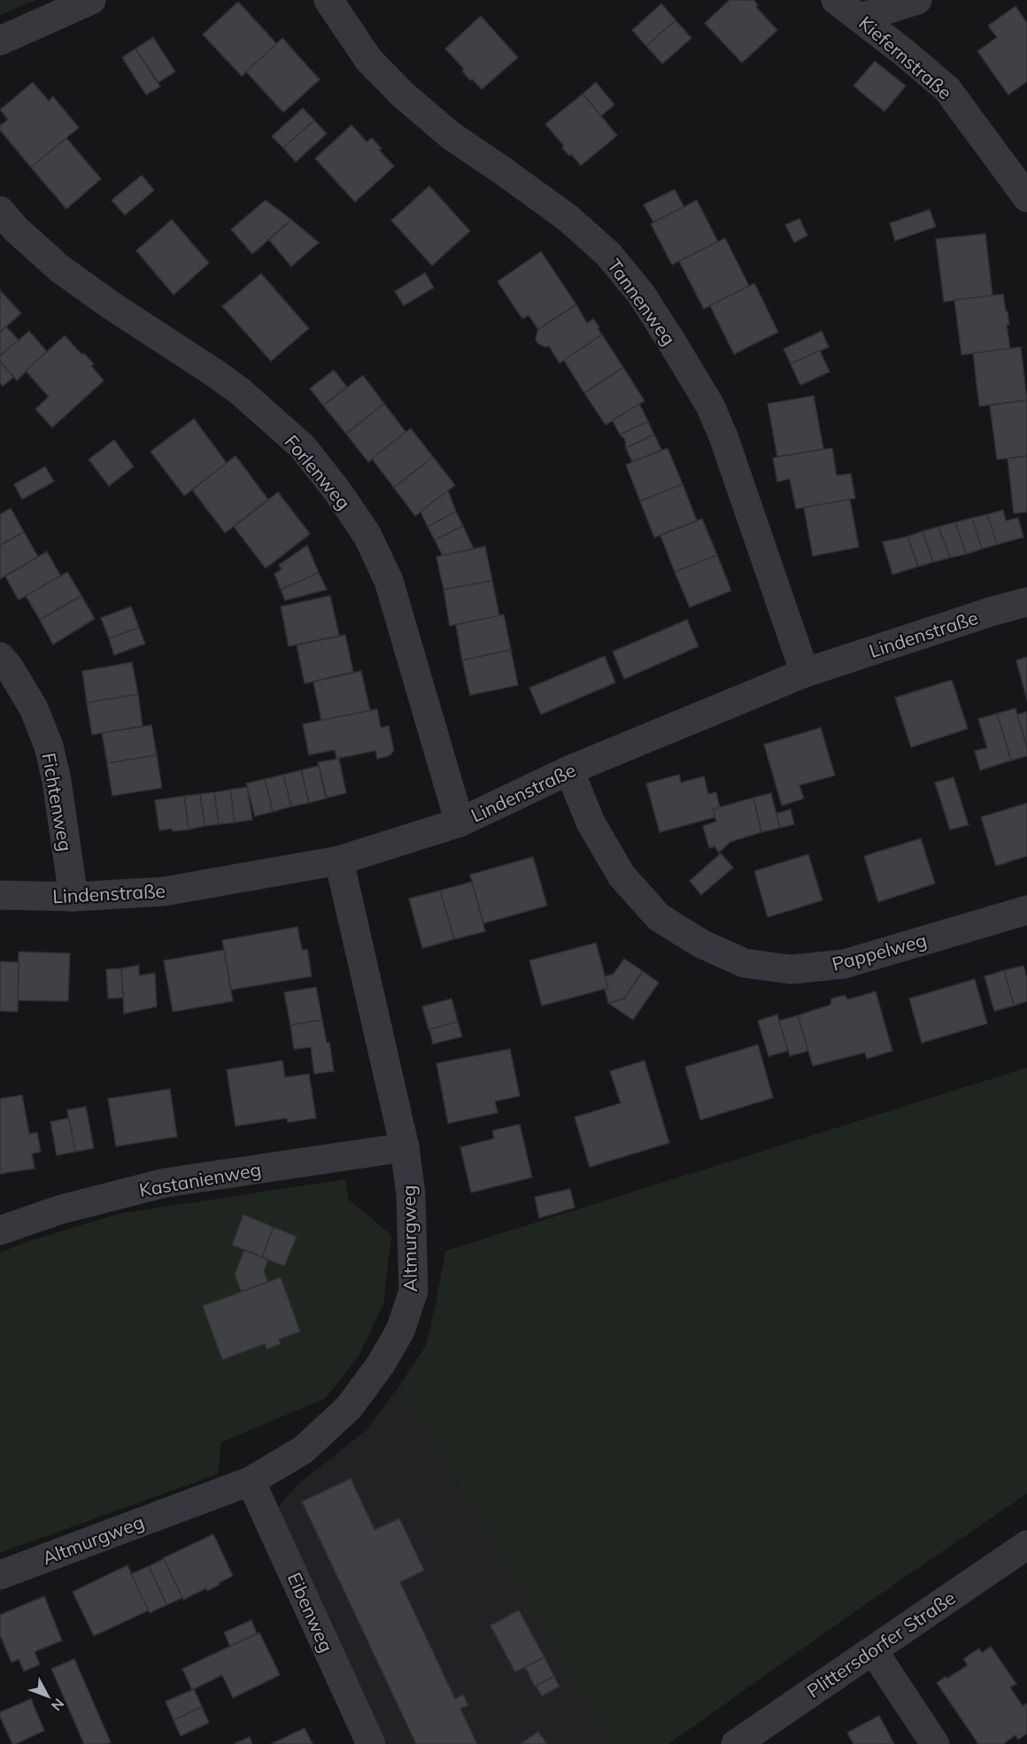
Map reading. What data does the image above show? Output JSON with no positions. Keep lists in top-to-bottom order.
{
  "streets": {
    "street": [
      "Kiefernstraße",
      "Tannenweg",
      "Forlenweg",
      "Lindenstraße",
      "Fichtenweg",
      "Pappelweg",
      "Kastanienweg",
      "Altmurgweg",
      "Eibenweg",
      "Plittersdorfer Straße"
    ]
  },
  "crossings": [
    ["Tannenweg", "Lindenstraße"],
    ["Forlenweg", "Lindenstraße"],
    ["Lindenstraße", "Fichtenweg"],
    ["Lindenstraße", "Pappelweg"],
    ["Lindenstraße", "Altmurgweg"],
    ["Kastanienweg", "Altmurgweg"],
    ["Altmurgweg", "Eibenweg"]
  ],
  "north": "bottom right"
}
